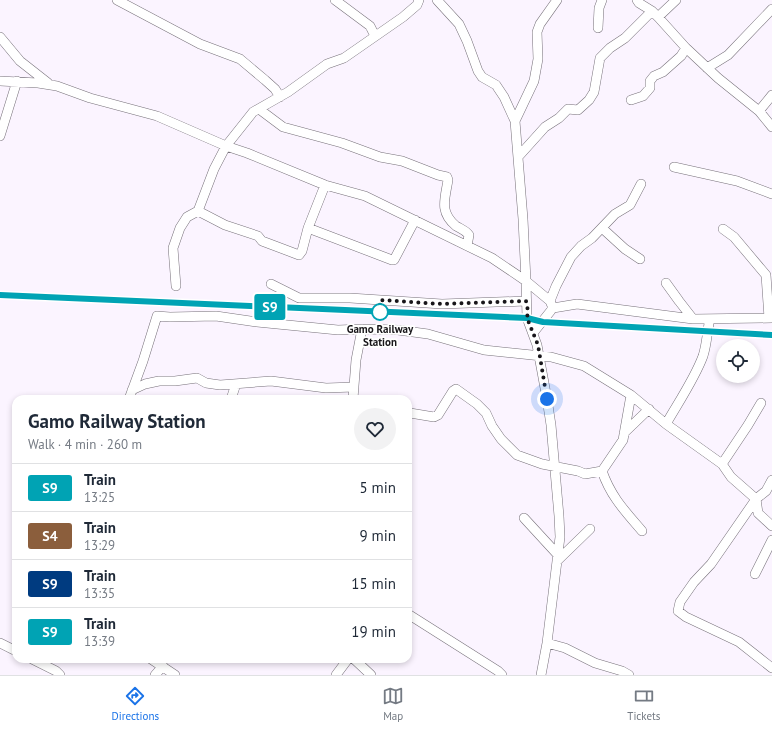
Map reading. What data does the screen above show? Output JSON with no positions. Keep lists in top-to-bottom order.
{
  "places": ["Gamo Railway Station"],
  "page": {
    "on_map": "S9",
    "heading": ["Gamo Railway Station", "Walk · 4 min · 260 m"],
    "list": [
      {
        "mark": "S9",
        "name": "Train",
        "note": "13:25",
        "value": "5 min"
      },
      {
        "mark": "S4",
        "name": "Train",
        "note": "13:29",
        "value": "9 min"
      },
      {
        "mark": "S9",
        "name": "Train",
        "note": "13:35",
        "value": "15 min"
      },
      {
        "mark": "S9",
        "name": "Train",
        "note": "13:39",
        "value": "19 min"
      }
    ],
    "tabs": ["Directions", "Map", "Tickets"]
  }
}
